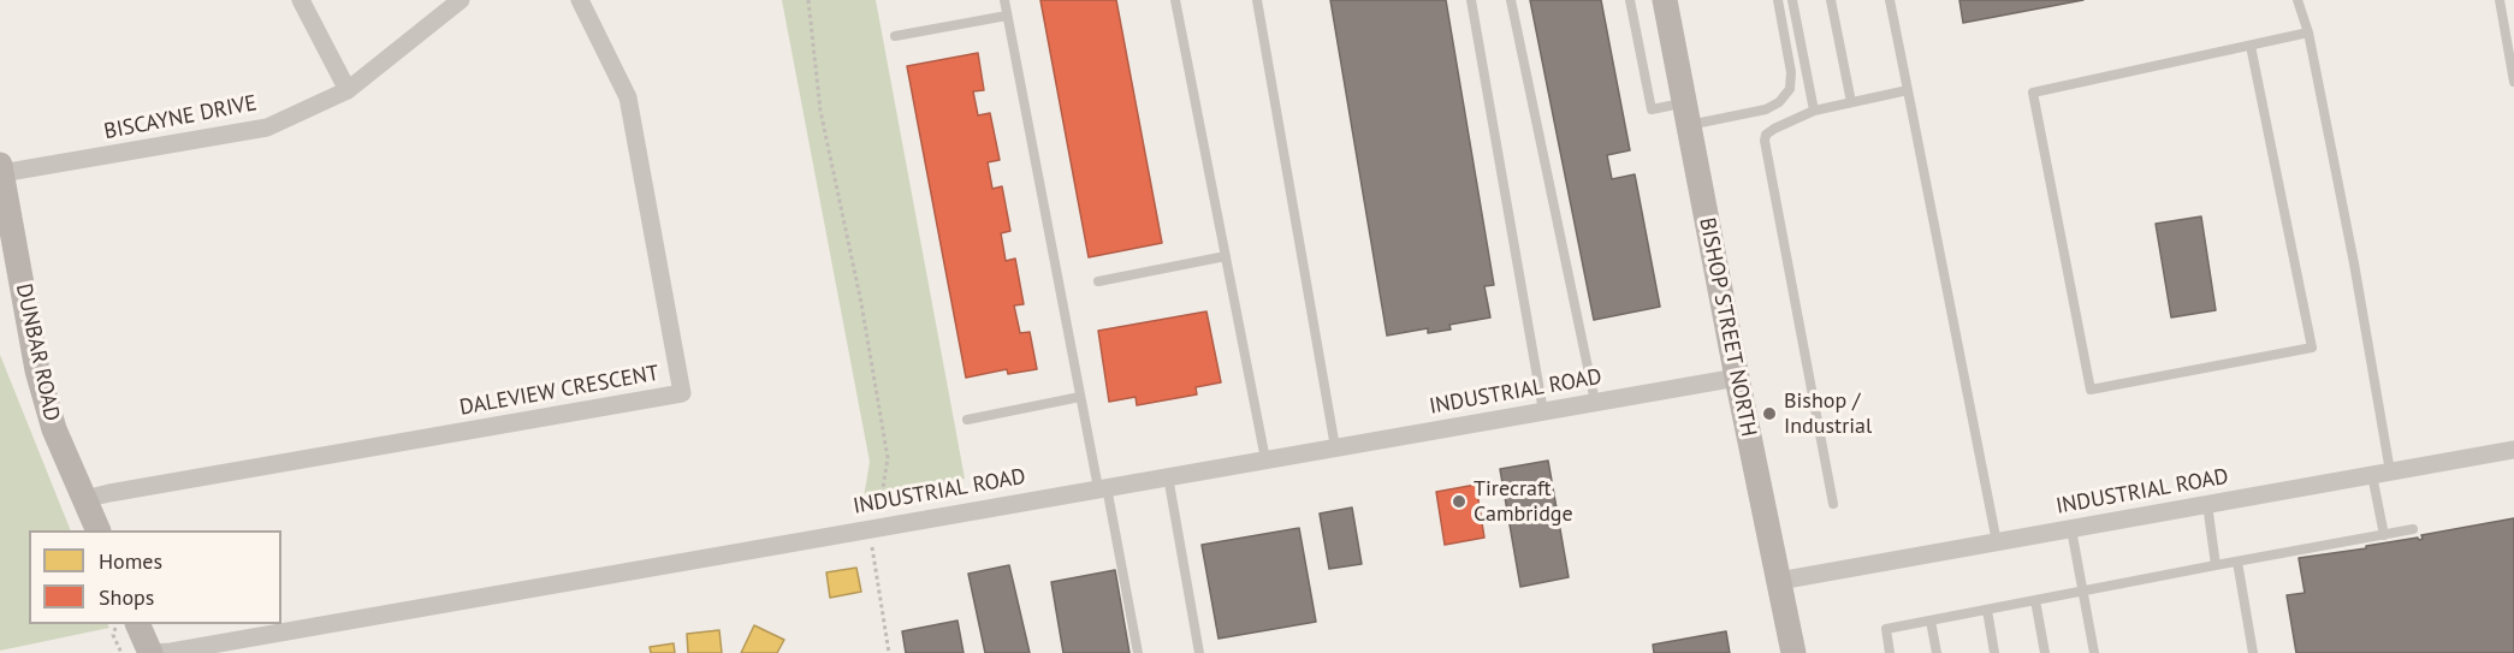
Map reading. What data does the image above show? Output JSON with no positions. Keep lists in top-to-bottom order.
{
  "streets": {
    "main road": ["BISHOP STREET NORTH", "DUNBAR ROAD"],
    "street": ["BISCAYNE DRIVE", "DALEVIEW CRESCENT", "INDUSTRIAL ROAD"]
  },
  "crossings": [
    ["BISCAYNE DRIVE", "DUNBAR ROAD"],
    ["BISHOP STREET NORTH", "INDUSTRIAL ROAD"],
    ["DUNBAR ROAD", "DALEVIEW CRESCENT"]
  ],
  "places": ["Bishop / Industrial", "Tirecraft Cambridge"],
  "legend": ["Homes", "Shops"]
}
